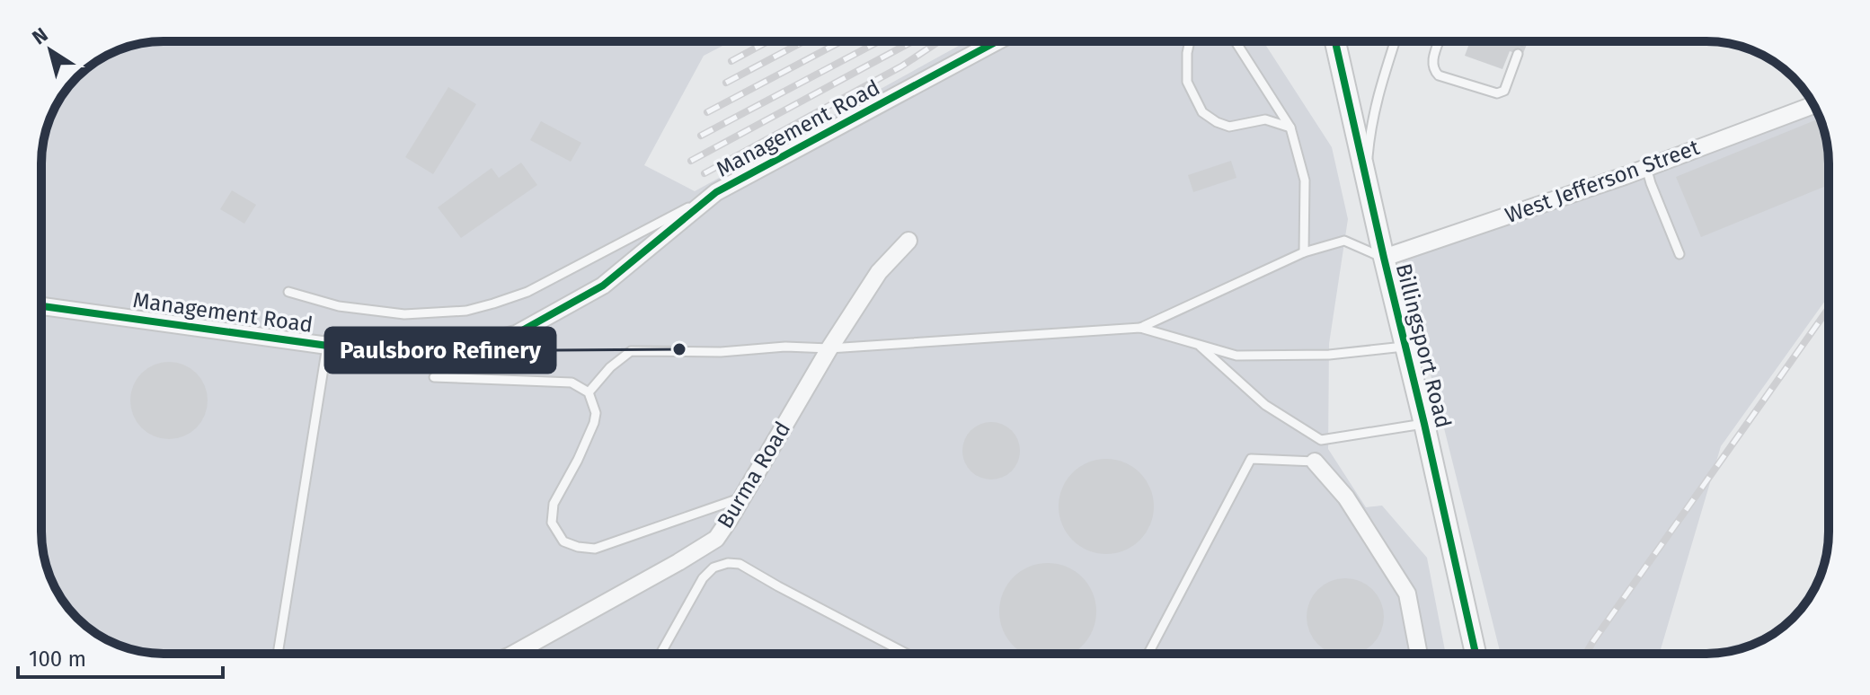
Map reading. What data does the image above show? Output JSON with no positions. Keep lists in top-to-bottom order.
{
  "streets": {
    "street": [
      "Management Road",
      "West Jefferson Street",
      "Billingsport Road",
      "Burma Road"
    ]
  },
  "crossings": [
    ["West Jefferson Street", "Billingsport Road"]
  ],
  "places": ["Paulsboro Refinery"],
  "scale_bar": "100 m",
  "north": "top left"
}
